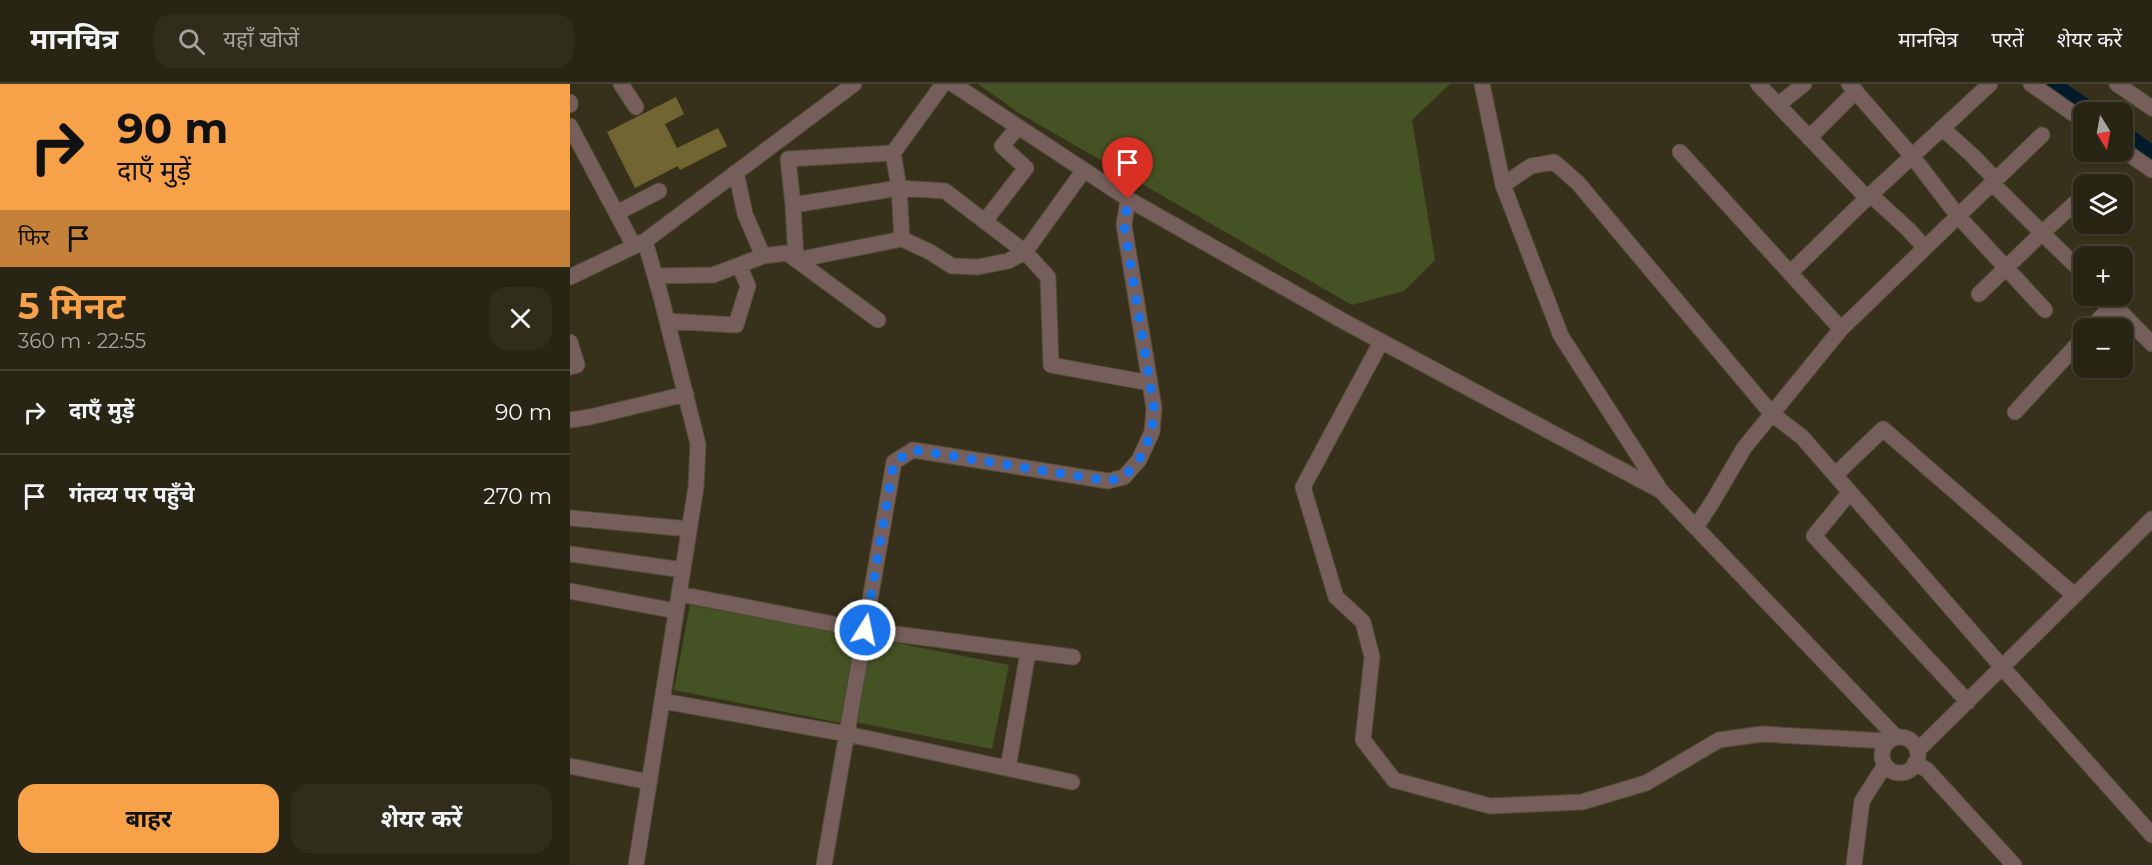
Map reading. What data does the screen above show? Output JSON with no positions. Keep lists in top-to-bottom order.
{
  "north": "bottom",
  "page": {
    "header": "मानचित्र",
    "search": "यहाँ खोजें",
    "nav": ["मानचित्र", "परतें", "शेयर करें"],
    "turn": ["90 m", "दाएँ मुड़ें"],
    "map_buttons": ["+", "−"],
    "then": "फिर",
    "heading": ["5 मिनट", "360 m · 22:55"],
    "list": [
      {
        "name": "दाएँ मुड़ें",
        "value": "90 m"
      },
      {
        "name": "गंतव्य पर पहुँचे",
        "value": "270 m"
      }
    ],
    "buttons": ["बाहर", "शेयर करें"]
  }
}
